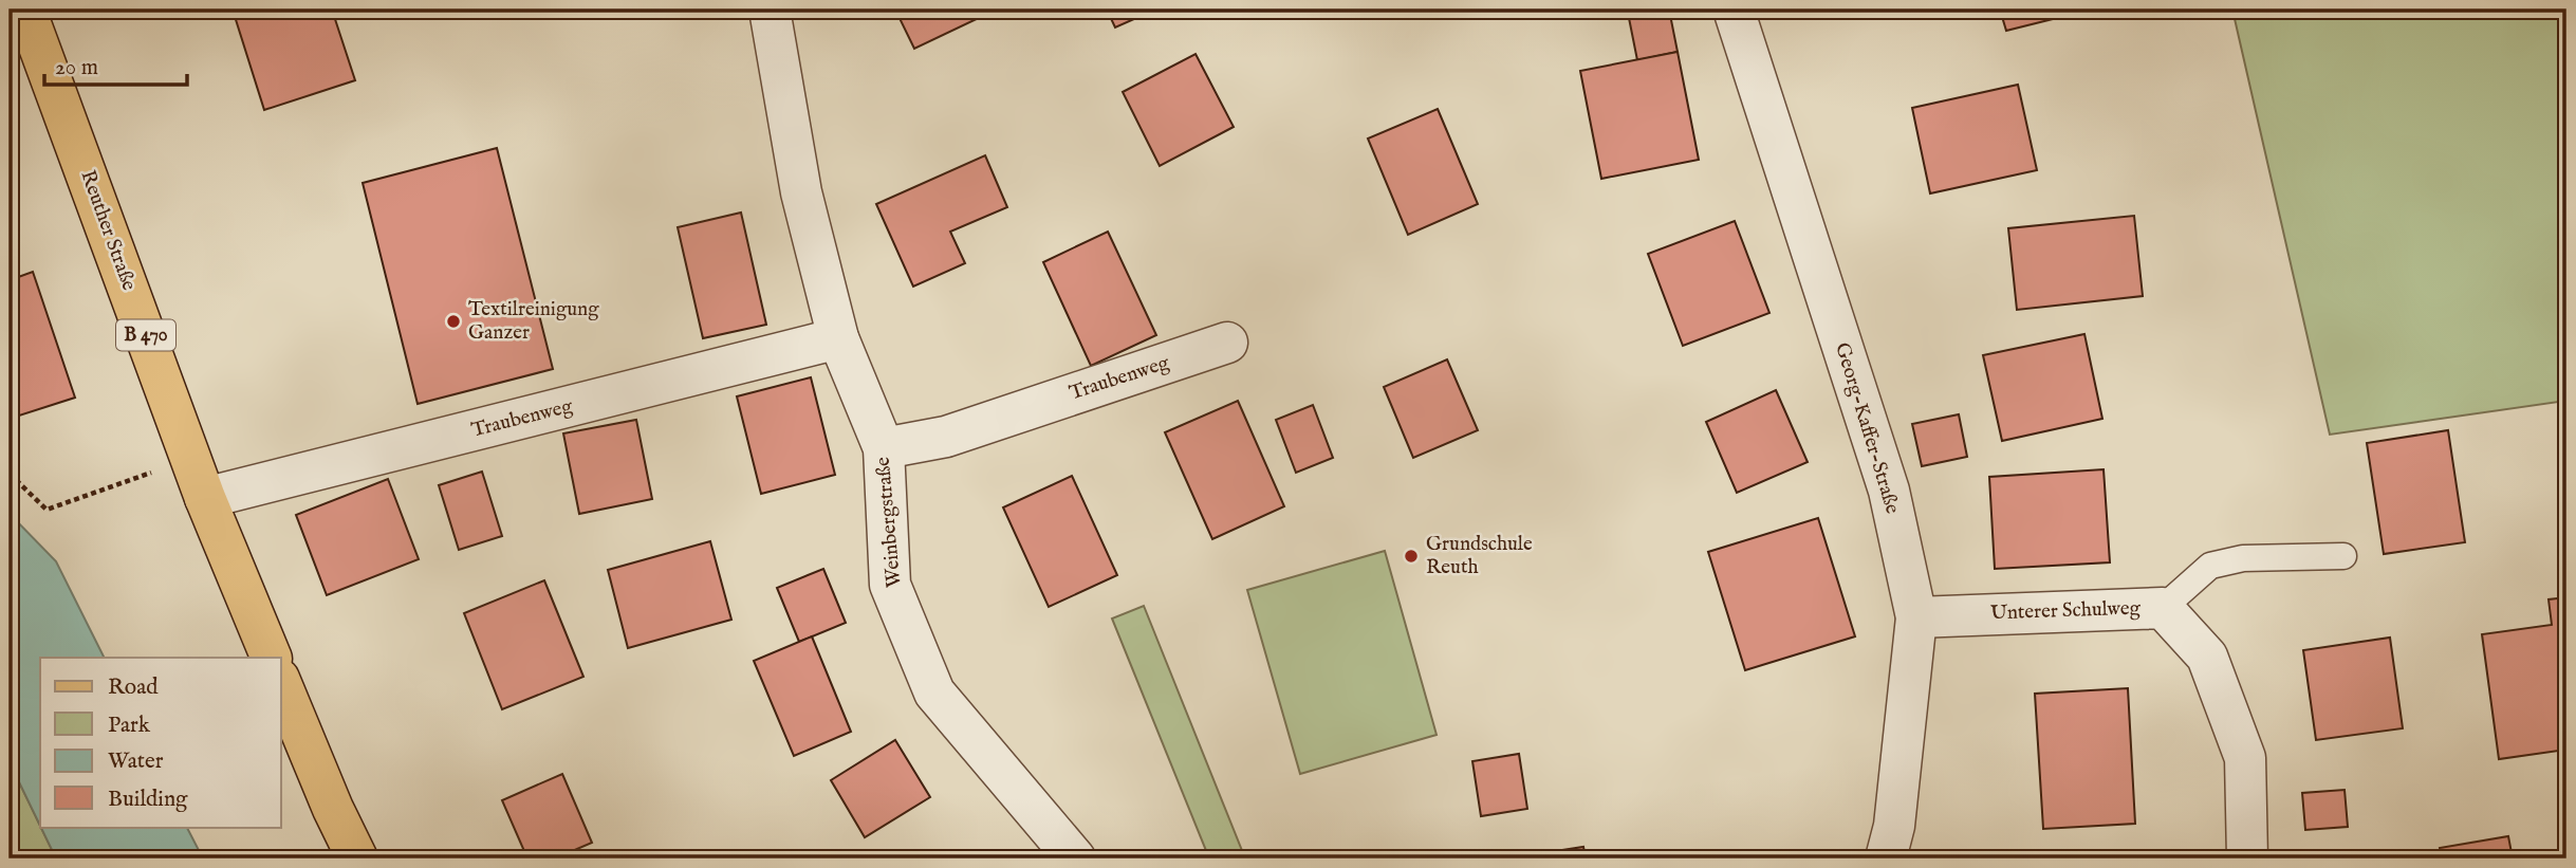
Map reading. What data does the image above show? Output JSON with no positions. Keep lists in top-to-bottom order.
{
  "streets": {
    "main road": ["Reuther Straße", "B 470"],
    "street": [
      "Traubenweg",
      "Georg-Kaffer-Straße",
      "Weinbergstraße",
      "Unterer Schulweg"
    ]
  },
  "crossings": [
    ["Reuther Straße", "Traubenweg"],
    ["Traubenweg", "Weinbergstraße"],
    ["Georg-Kaffer-Straße", "Unterer Schulweg"]
  ],
  "places": ["Textilreinigung Ganzer", "Grundschule Reuth"],
  "legend": [
    "Road",
    "Park",
    "Water",
    "Building"
  ],
  "scale_bar": "20 m"
}
